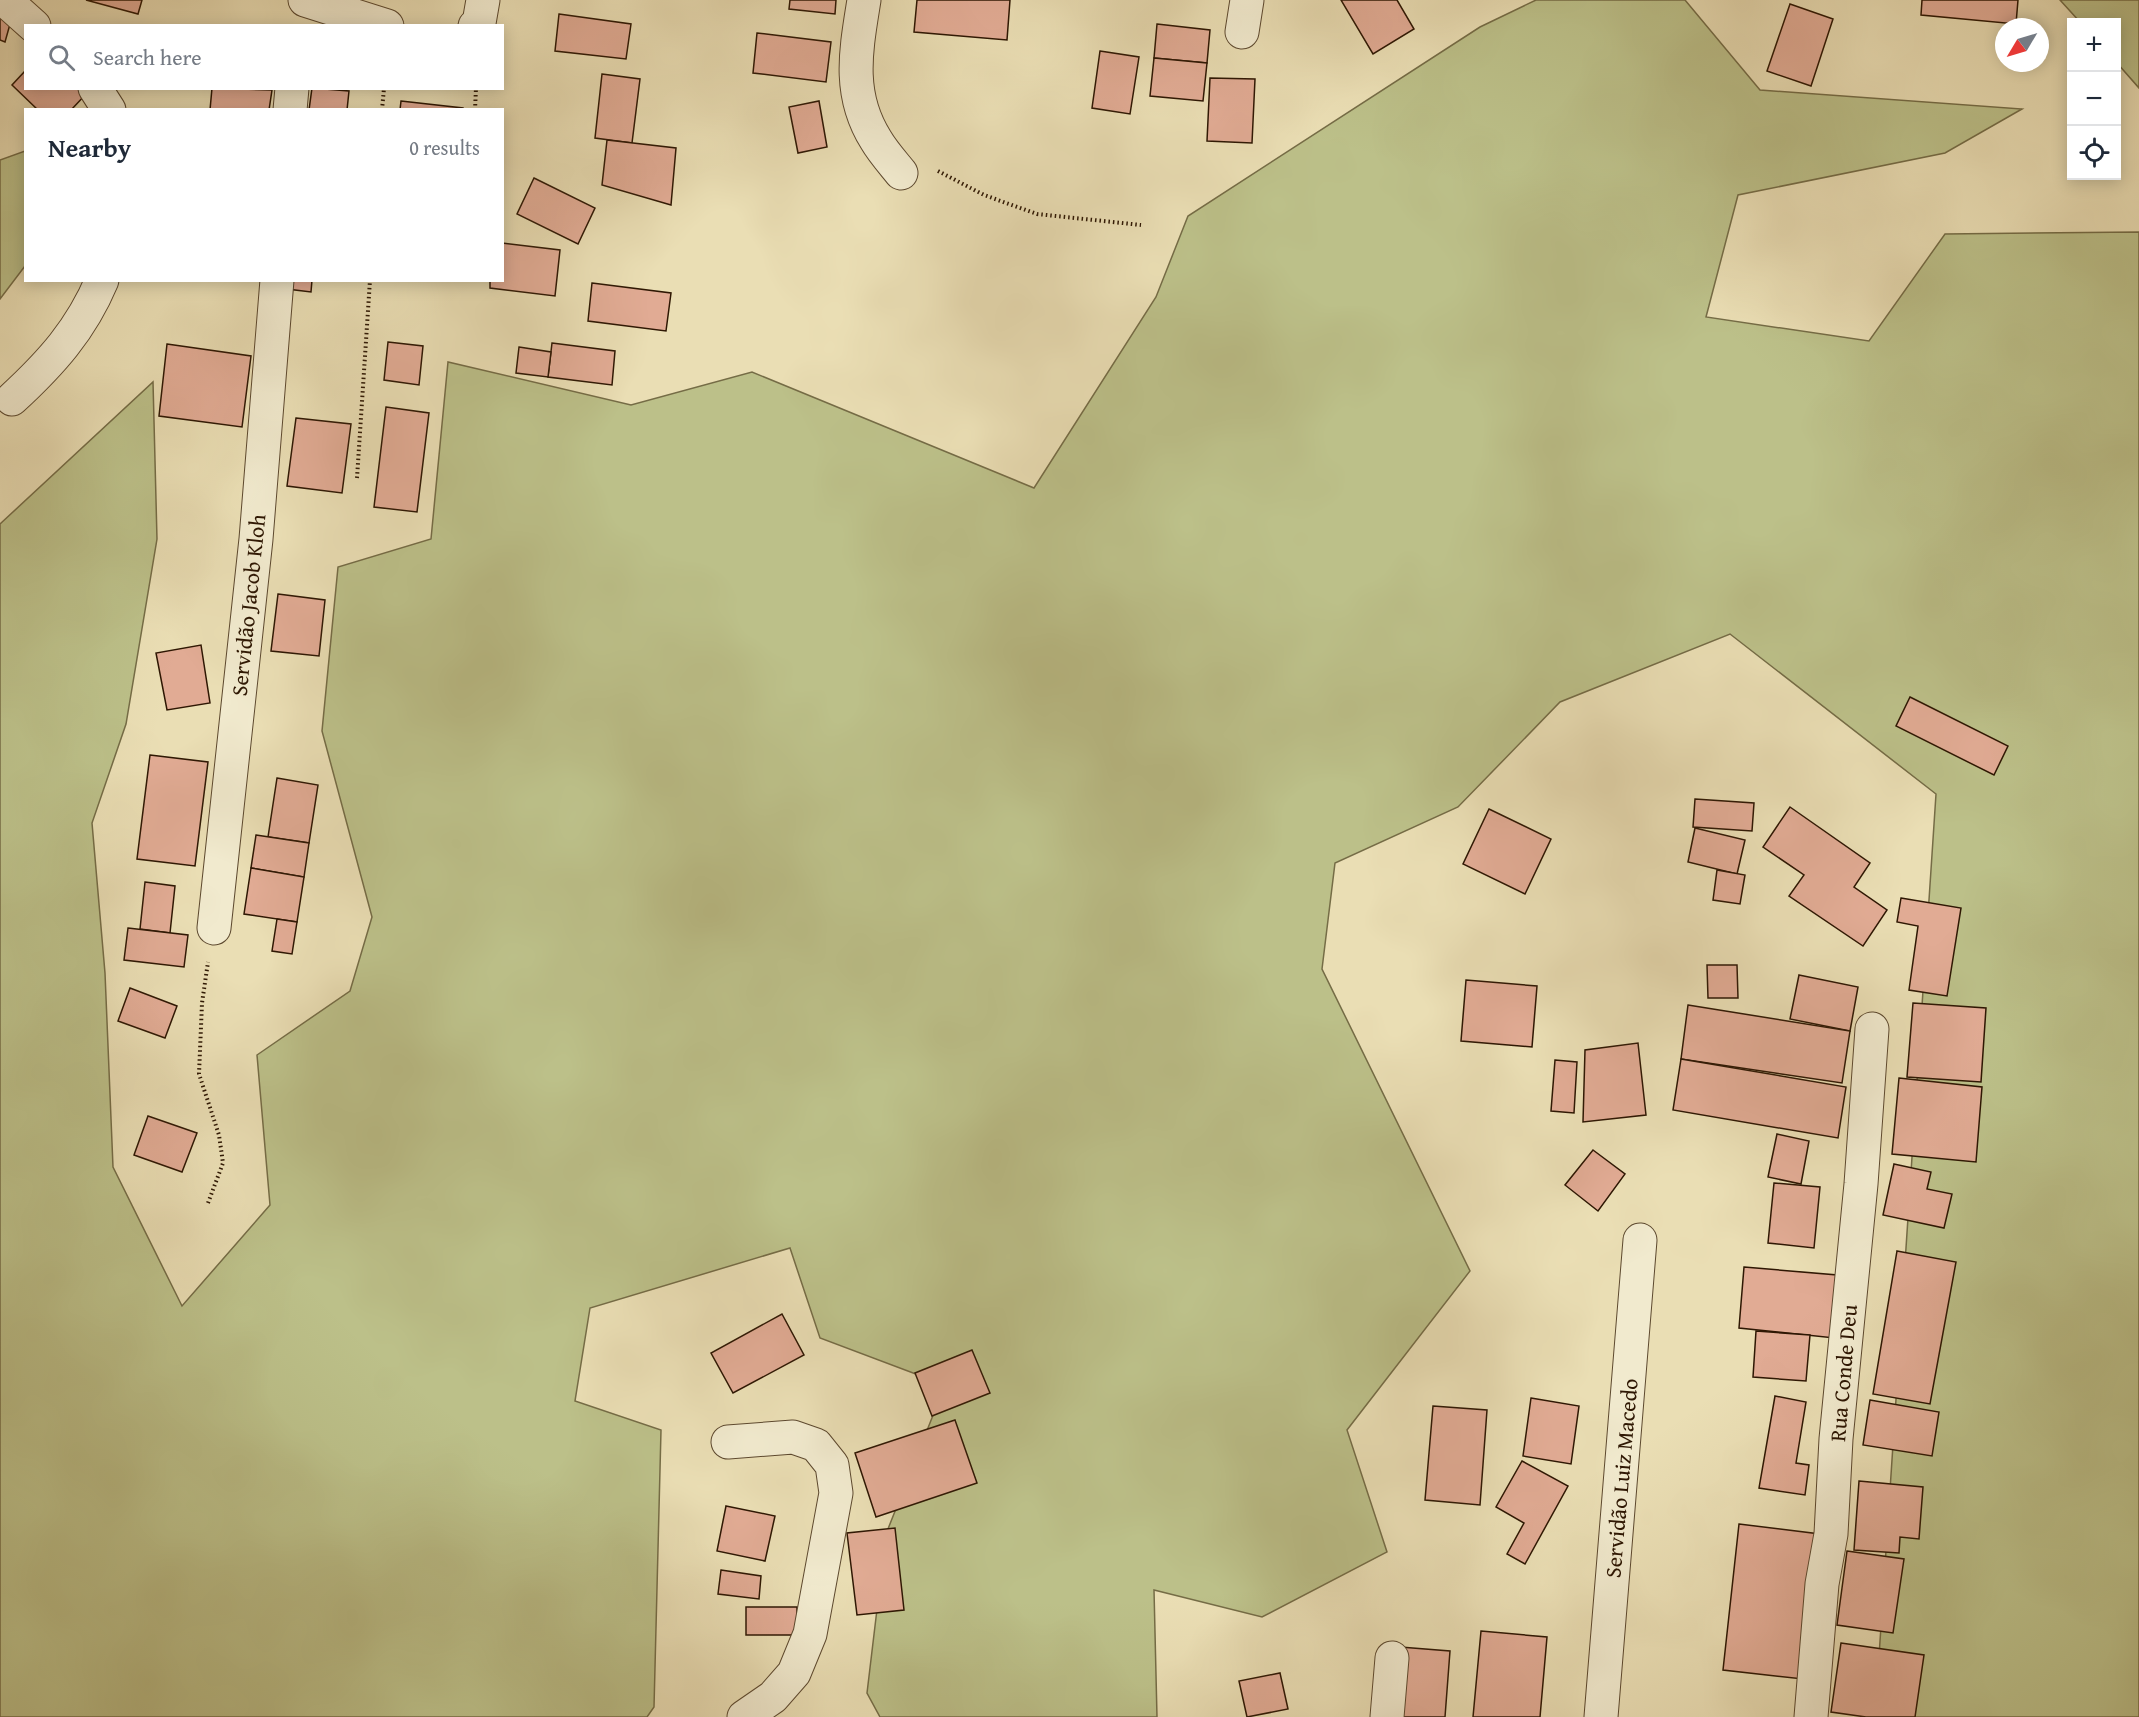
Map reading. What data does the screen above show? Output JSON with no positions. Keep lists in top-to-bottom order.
{
  "streets": {
    "street": ["Servidão Jacob Kloh", "Rua Conde Deu", "Servidão Luiz Macedo"]
  },
  "north": "bottom left",
  "page": {
    "map_buttons": ["+", "−"],
    "search": "Search here",
    "heading": ["Nearby", "0 results"]
  }
}
